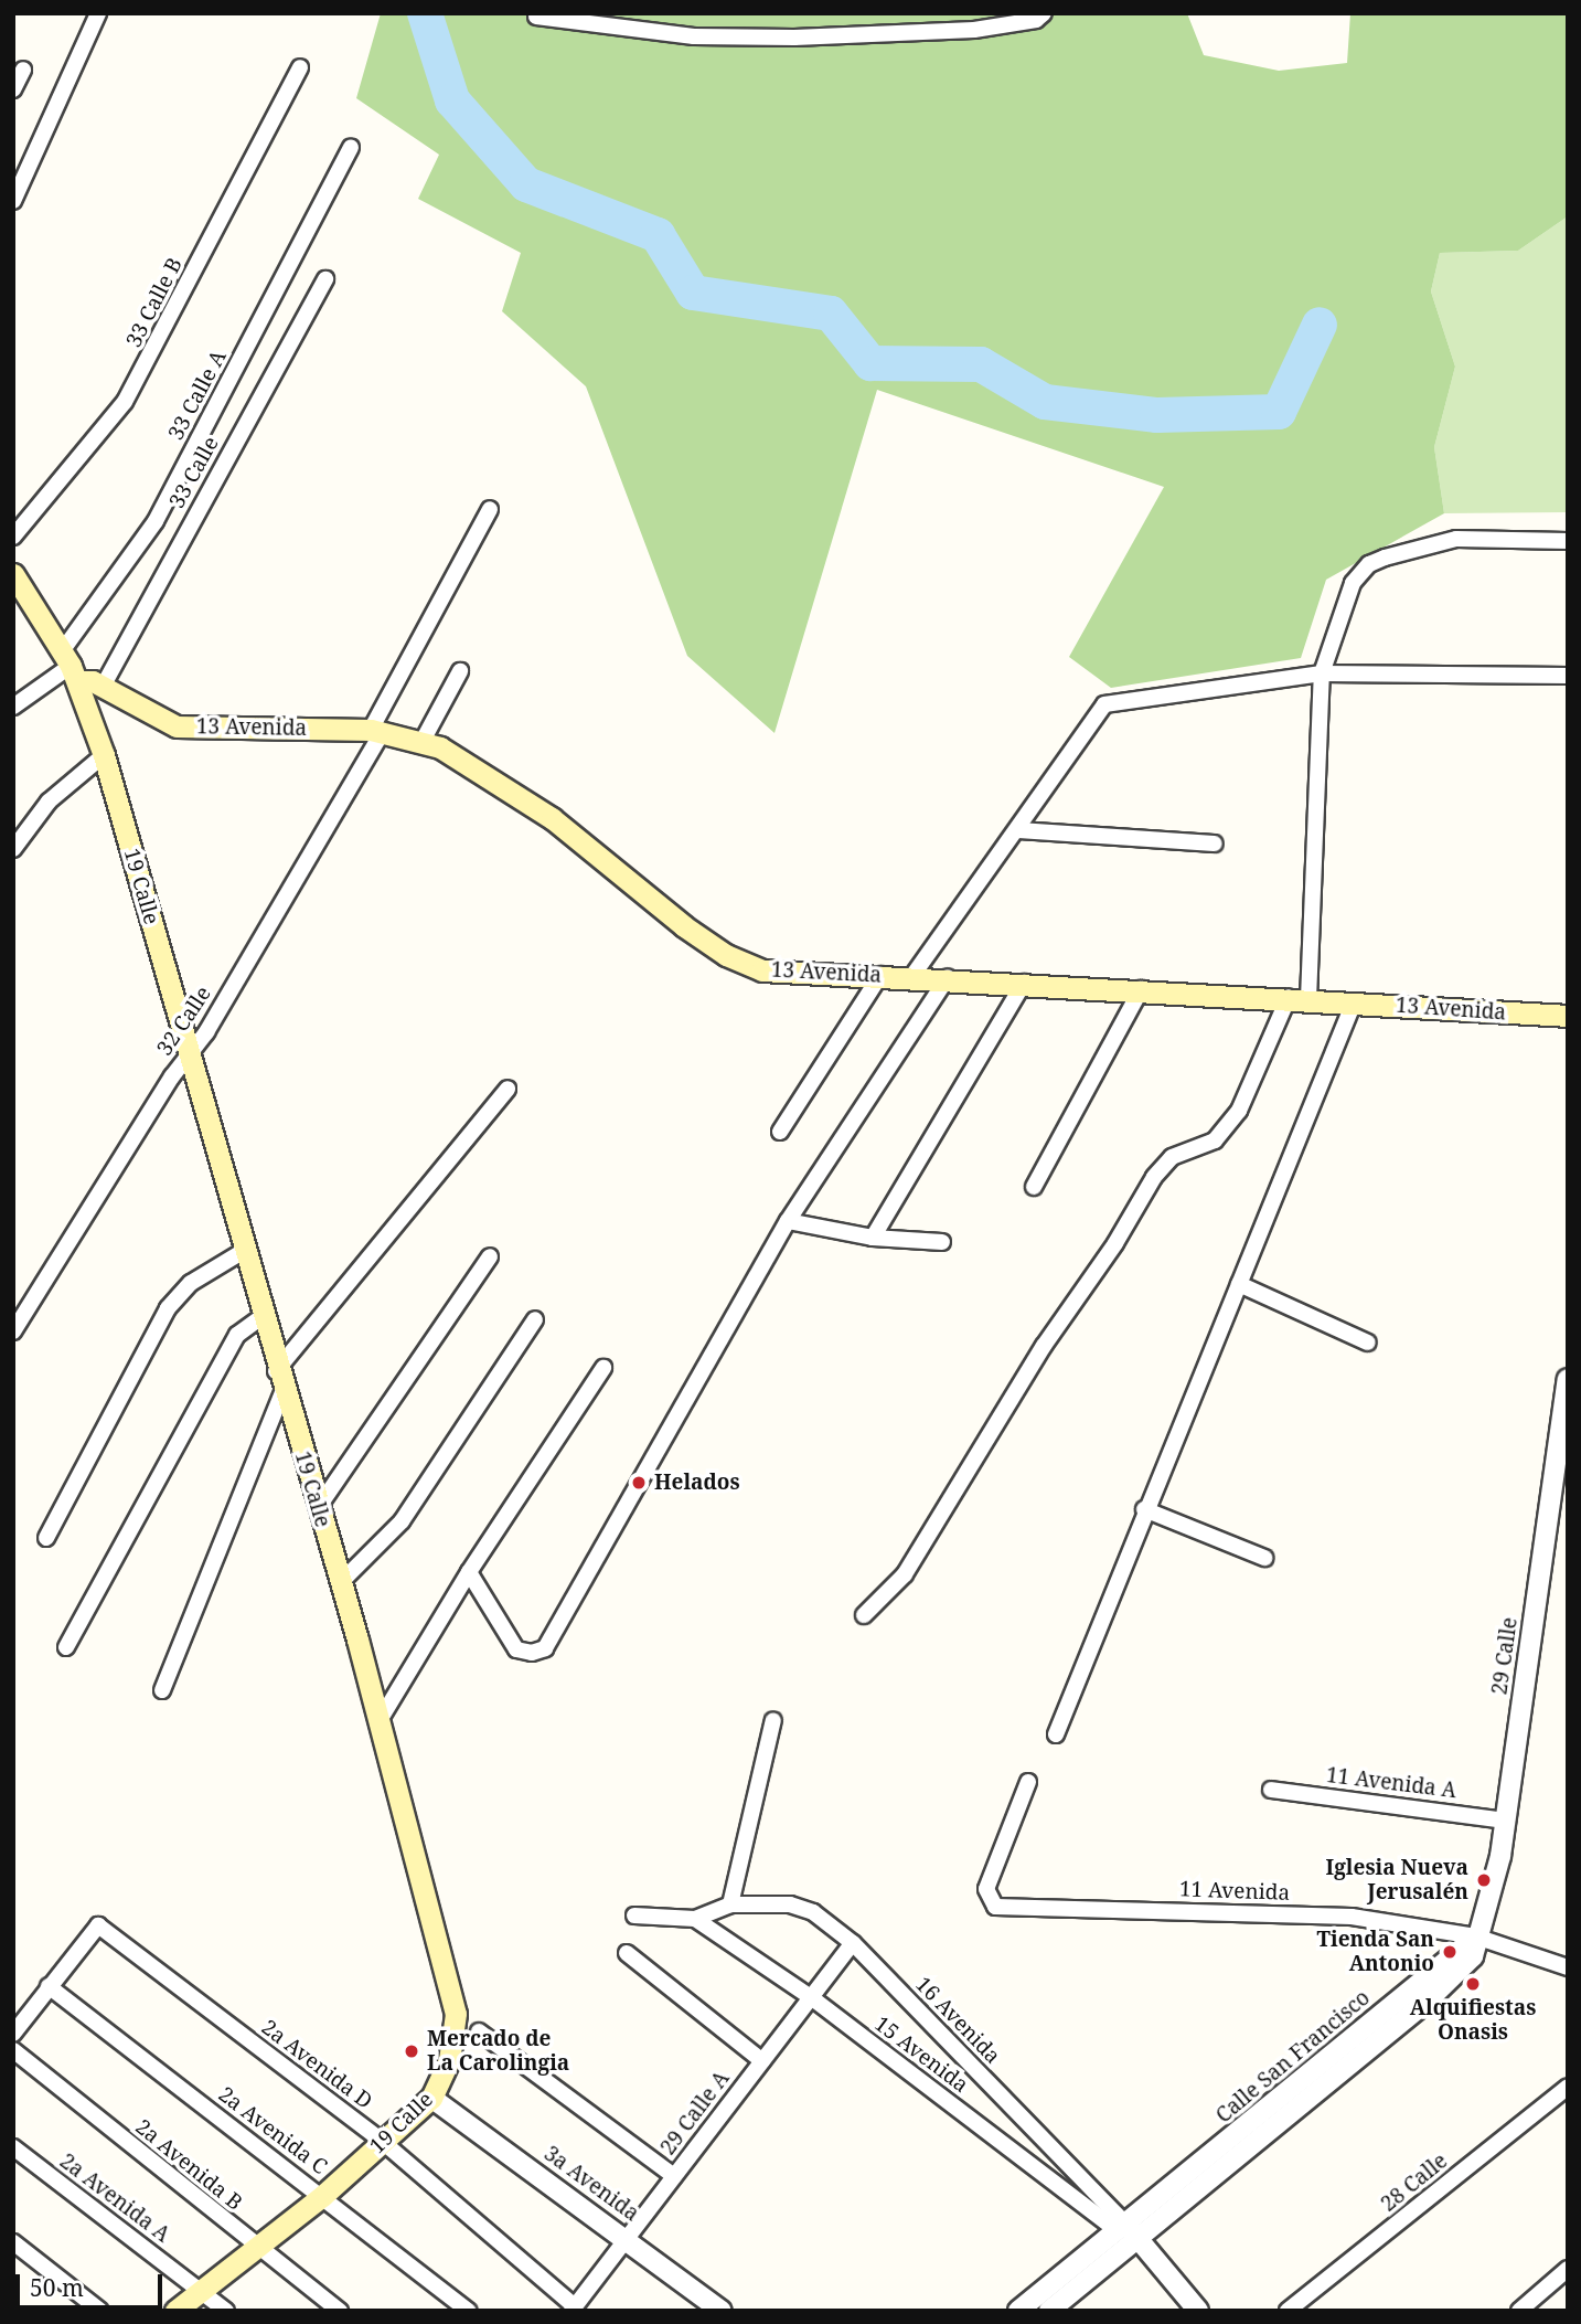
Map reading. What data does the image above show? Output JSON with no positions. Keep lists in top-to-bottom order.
{
  "streets": {
    "main road": ["13 Avenida", "19 Calle"],
    "street": [
      "33 Calle B",
      "33 Calle A",
      "33 Calle",
      "32 Calle",
      "29 Calle",
      "11 Avenida A",
      "11 Avenida",
      "16 Avenida",
      "15 Avenida",
      "Calle San Francisco",
      "2a Avenida D",
      "29 Calle A",
      "2a Avenida C",
      "2a Avenida B",
      "28 Calle",
      "3a Avenida",
      "2a Avenida A"
    ]
  },
  "crossings": [
    ["33 Calle A", "13 Avenida"],
    ["33 Calle A", "19 Calle"],
    ["33 Calle", "13 Avenida"],
    ["13 Avenida", "19 Calle"],
    ["13 Avenida", "32 Calle"],
    ["19 Calle", "32 Calle"],
    ["19 Calle", "2a Avenida D"],
    ["19 Calle", "2a Avenida C"],
    ["19 Calle", "2a Avenida B"],
    ["19 Calle", "3a Avenida"],
    ["19 Calle", "2a Avenida A"],
    ["29 Calle", "11 Avenida A"],
    ["29 Calle", "11 Avenida"],
    ["29 Calle", "Calle San Francisco"],
    ["11 Avenida", "Calle San Francisco"],
    ["16 Avenida", "15 Avenida"],
    ["16 Avenida", "Calle San Francisco"],
    ["16 Avenida", "29 Calle A"],
    ["15 Avenida", "Calle San Francisco"],
    ["15 Avenida", "29 Calle A"],
    ["2a Avenida D", "29 Calle A"],
    ["2a Avenida D", "2a Avenida C"],
    ["29 Calle A", "3a Avenida"]
  ],
  "places": [
    "Helados",
    "Iglesia Nueva Jerusalén",
    "Tienda San Antonio",
    "Alquifiestas Onasis",
    "Mercado de La Carolingia"
  ],
  "scale_bar": "50 m"
}
